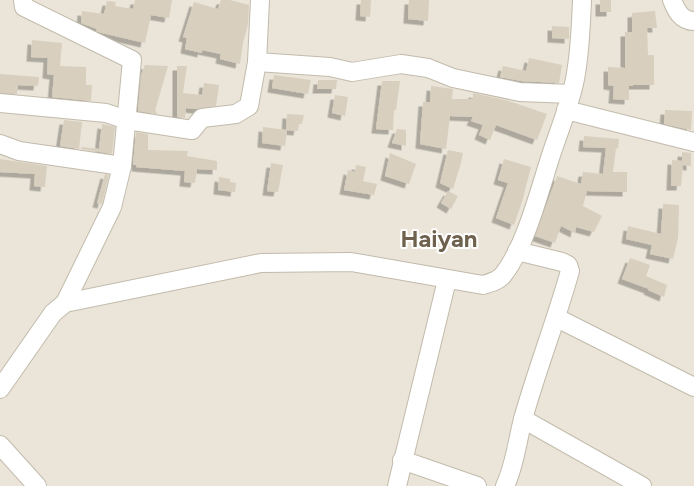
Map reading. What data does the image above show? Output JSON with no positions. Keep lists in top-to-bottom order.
{
  "districts": ["Haiyan"]
}
